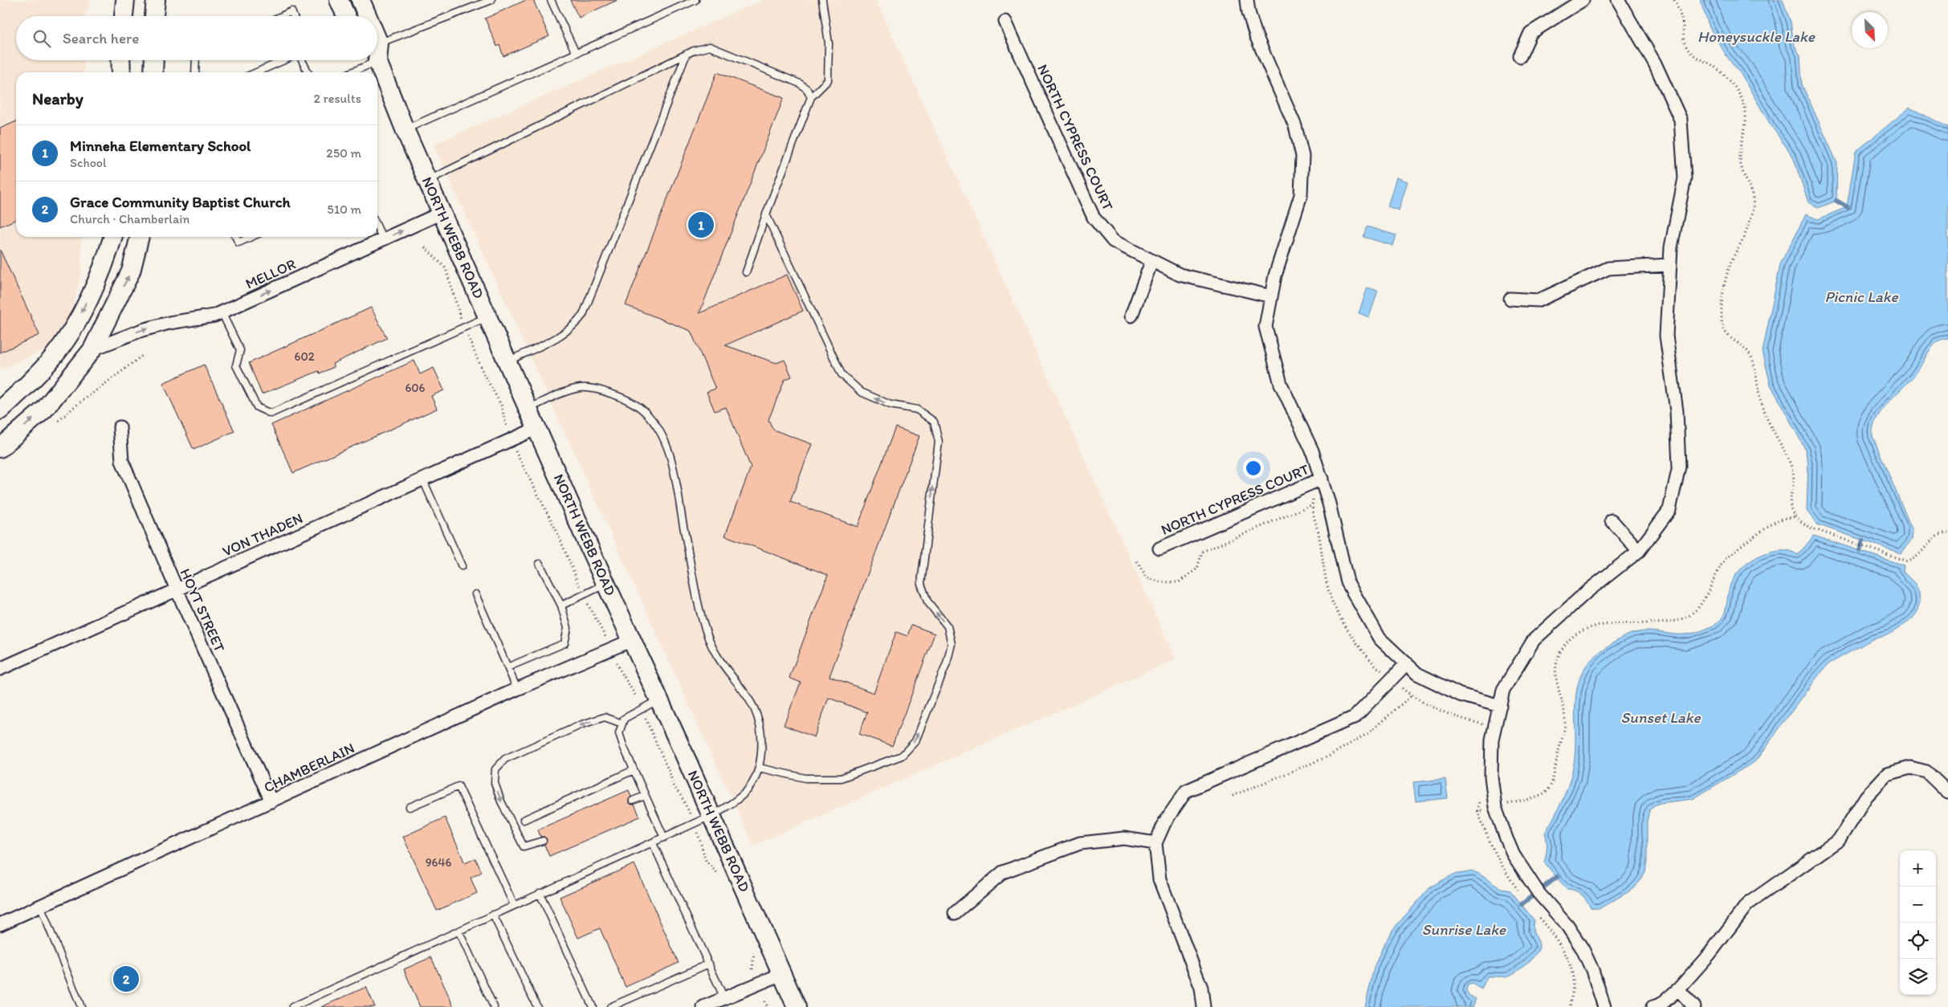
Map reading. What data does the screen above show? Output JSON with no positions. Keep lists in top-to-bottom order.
{
  "streets": {
    "main road": ["NORTH WEBB ROAD"],
    "street": [
      "NORTH CYPRESS COURT",
      "MELLOR",
      "VON THADEN",
      "HOYT STREET",
      "CHAMBERLAIN"
    ]
  },
  "crossings": [
    ["NORTH WEBB ROAD", "MELLOR"],
    ["NORTH WEBB ROAD", "VON THADEN"],
    ["NORTH WEBB ROAD", "CHAMBERLAIN"],
    ["VON THADEN", "HOYT STREET"],
    ["HOYT STREET", "CHAMBERLAIN"]
  ],
  "one_way": ["MELLOR"],
  "water": [
    "Honeysuckle Lake",
    "Picnic Lake",
    "Sunset Lake",
    "Sunrise Lake"
  ],
  "house_numbers": ["602", "606", "9646"],
  "north": "bottom right",
  "page": {
    "search": "Search here",
    "heading": ["Nearby", "2 results"],
    "list": [
      {
        "mark": "1",
        "name": "Minneha Elementary School",
        "note": "School",
        "value": "250 m"
      },
      {
        "mark": "2",
        "name": "Grace Community Baptist Church",
        "note": "Church · Chamberlain",
        "value": "510 m"
      }
    ],
    "pins": ["1", "2"],
    "map_buttons": ["+", "−"]
  }
}
